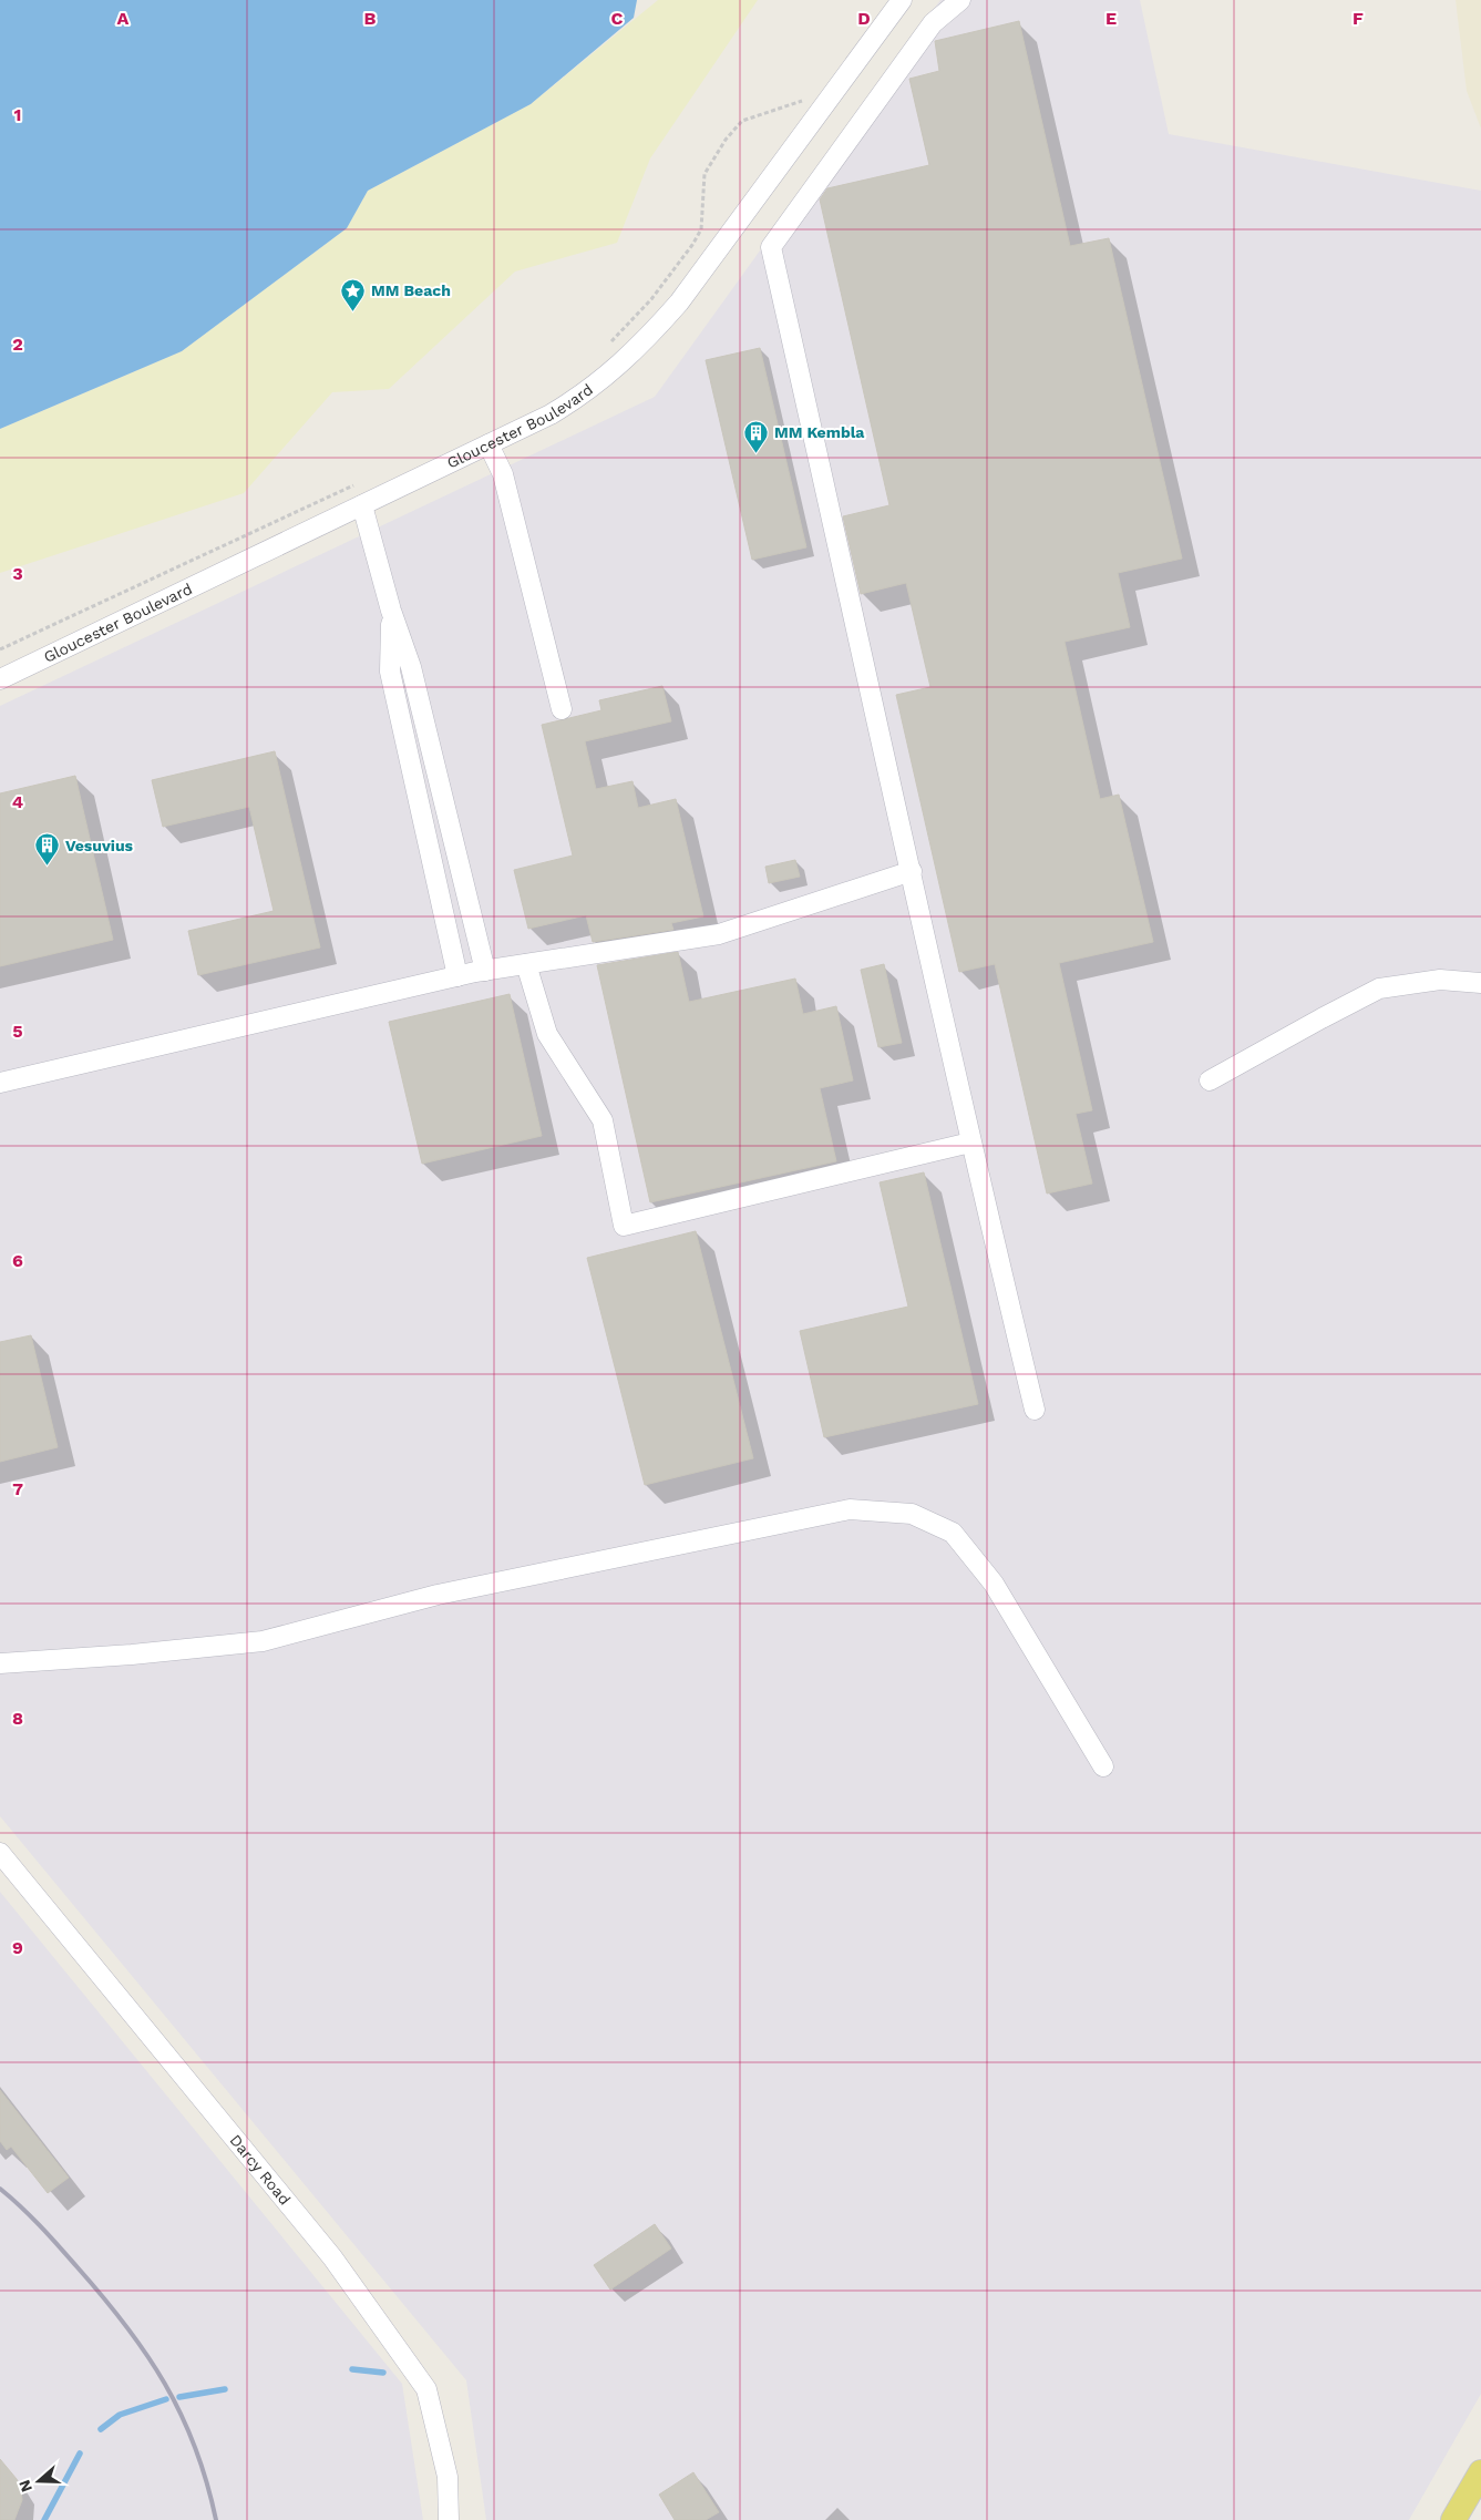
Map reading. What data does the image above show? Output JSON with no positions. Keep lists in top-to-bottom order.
{
  "streets": {
    "street": ["Gloucester Boulevard", "Darcy Road"]
  },
  "places": {
    "place": ["MM Beach"],
    "building": ["MM Kembla", "Vesuvius"]
  },
  "north": "left",
  "grid": {
    "columns": [
      "A",
      "B",
      "C",
      "D",
      "E",
      "F"
    ],
    "rows": [
      "1",
      "2",
      "3",
      "4",
      "5",
      "6",
      "7",
      "8",
      "9"
    ]
  }
}
